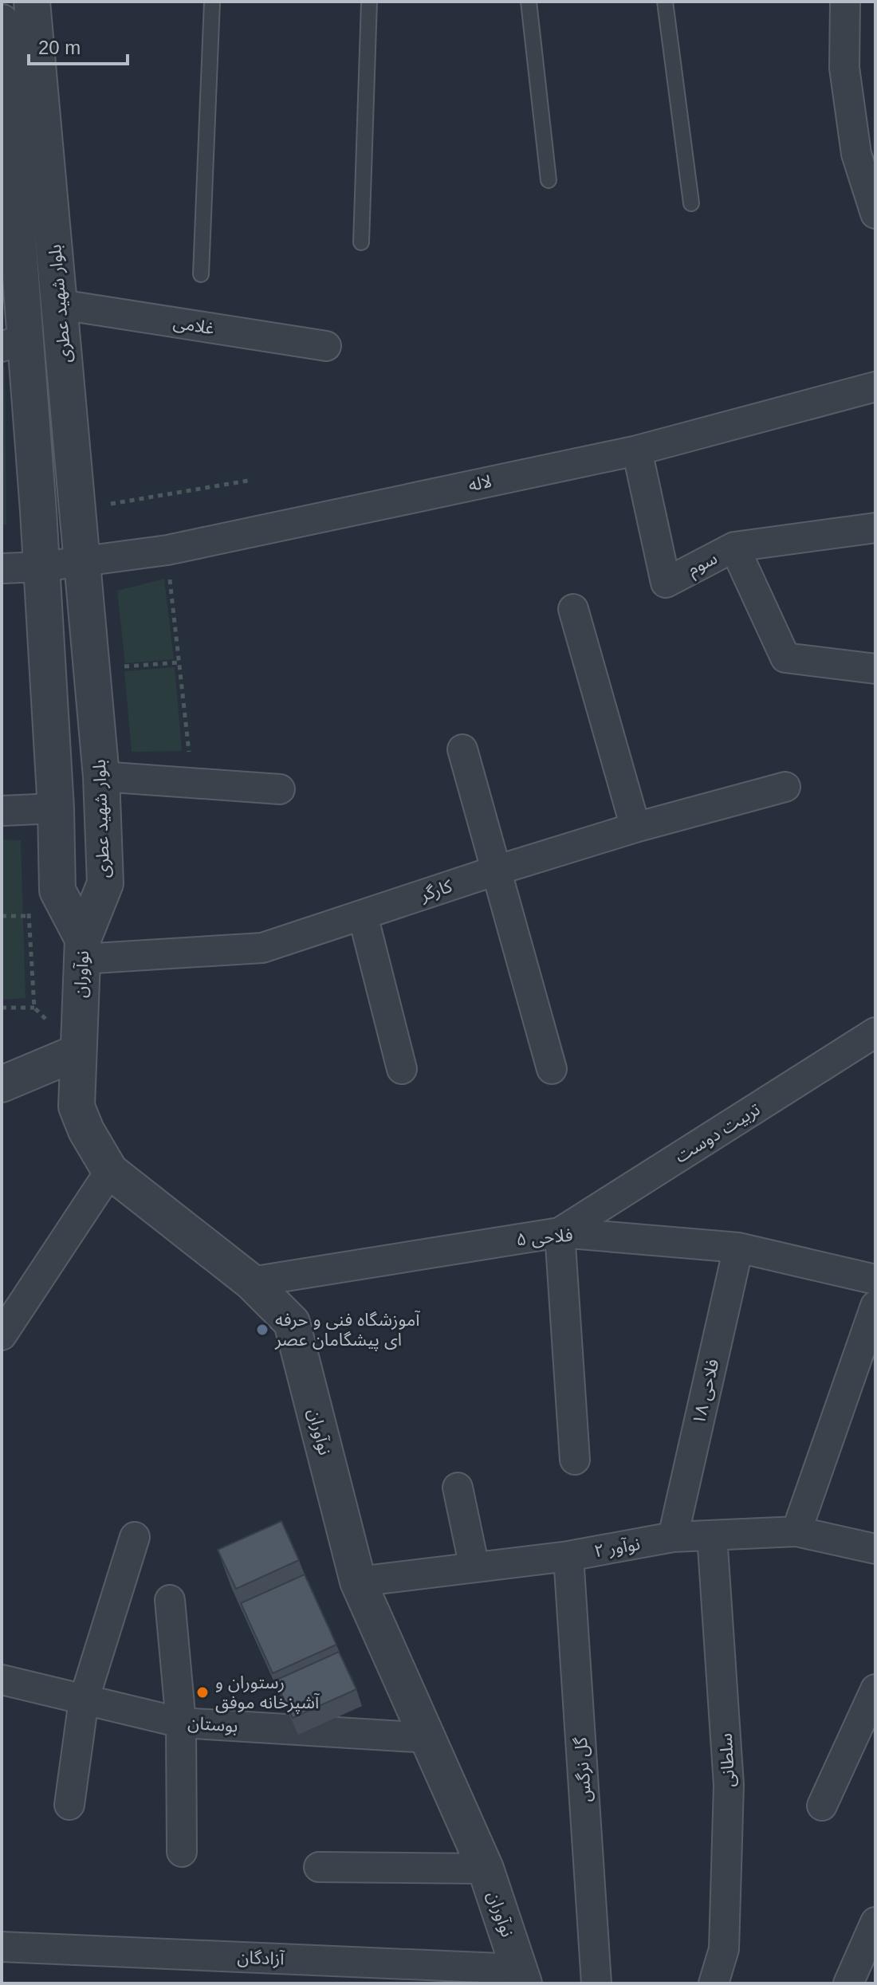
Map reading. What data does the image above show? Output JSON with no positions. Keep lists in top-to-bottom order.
{
  "streets": {
    "street": [
      "بلوار شهید عطری",
      "غلامی",
      "لاله",
      "سوم",
      "کارگر",
      "نوآوران",
      "تربیت دوست",
      "فلاحی ۵",
      "فلاحی ۱۸",
      "نوآور ۲",
      "بوستان",
      "سلطانی",
      "گل نرگس",
      "آزادگان"
    ]
  },
  "crossings": [
    ["بلوار شهید عطری", "غلامی"],
    ["بلوار شهید عطری", "لاله"],
    ["بلوار شهید عطری", "کارگر"],
    ["بلوار شهید عطری", "نوآوران"],
    ["لاله", "سوم"],
    ["کارگر", "نوآوران"],
    ["نوآوران", "فلاحی ۵"],
    ["نوآوران", "نوآور ۲"],
    ["نوآوران", "بوستان"],
    ["نوآوران", "آزادگان"],
    ["تربیت دوست", "فلاحی ۵"],
    ["فلاحی ۵", "فلاحی ۱۸"],
    ["فلاحی ۱۸", "نوآور ۲"],
    ["نوآور ۲", "سلطانی"],
    ["نوآور ۲", "گل نرگس"]
  ],
  "places": ["آموزشگاه فنی و حرفه ای پیشگامان عصر", "رستوران و آشپزخانه موفق"],
  "scale_bar": "20 m"
}
